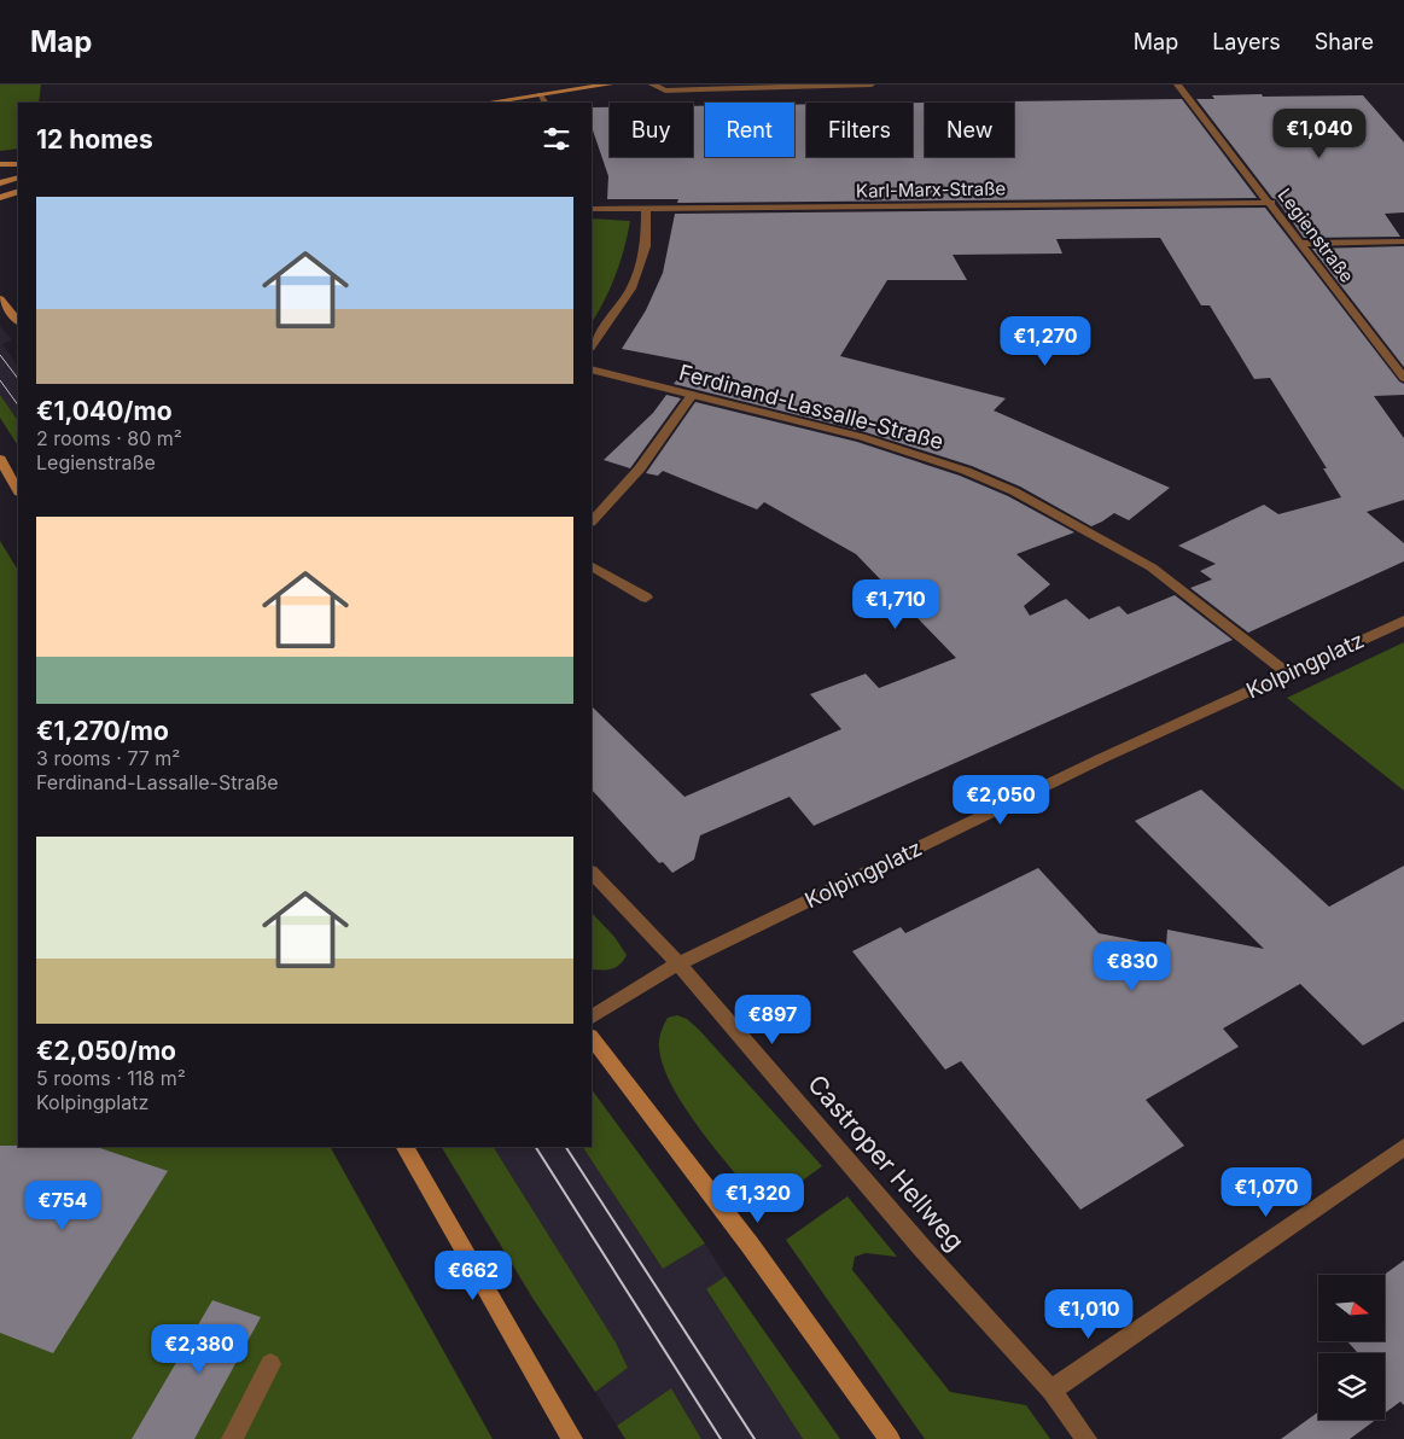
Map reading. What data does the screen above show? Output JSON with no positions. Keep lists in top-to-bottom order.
{
  "streets": {
    "street": [
      "Karl-Marx-Straße",
      "Legienstraße",
      "Ferdinand-Lassalle-Straße",
      "Kolpingplatz",
      "Castroper Hellweg"
    ]
  },
  "crossings": [
    ["Karl-Marx-Straße", "Legienstraße"],
    ["Ferdinand-Lassalle-Straße", "Kolpingplatz"],
    ["Kolpingplatz", "Castroper Hellweg"]
  ],
  "north": "right",
  "page": {
    "header": "Map",
    "nav": ["Map", "Layers", "Share"],
    "chip": [
      "Buy",
      "Rent",
      "Filters",
      "New"
    ],
    "heading": "12 homes",
    "price": [
      "€1,040",
      "€1,270",
      "€1,710",
      "€2,050",
      "€830",
      "€897",
      "€1,070",
      "€1,320",
      "€754",
      "€662",
      "€1,010",
      "€2,380"
    ],
    "list": [
      {
        "name": "€1,040/mo",
        "note": "2 rooms · 80 m² · Legienstraße"
      },
      {
        "name": "€1,270/mo",
        "note": "3 rooms · 77 m² · Ferdinand-Lassalle-Straße"
      },
      {
        "name": "€2,050/mo",
        "note": "5 rooms · 118 m² · Kolpingplatz"
      }
    ]
  }
}
